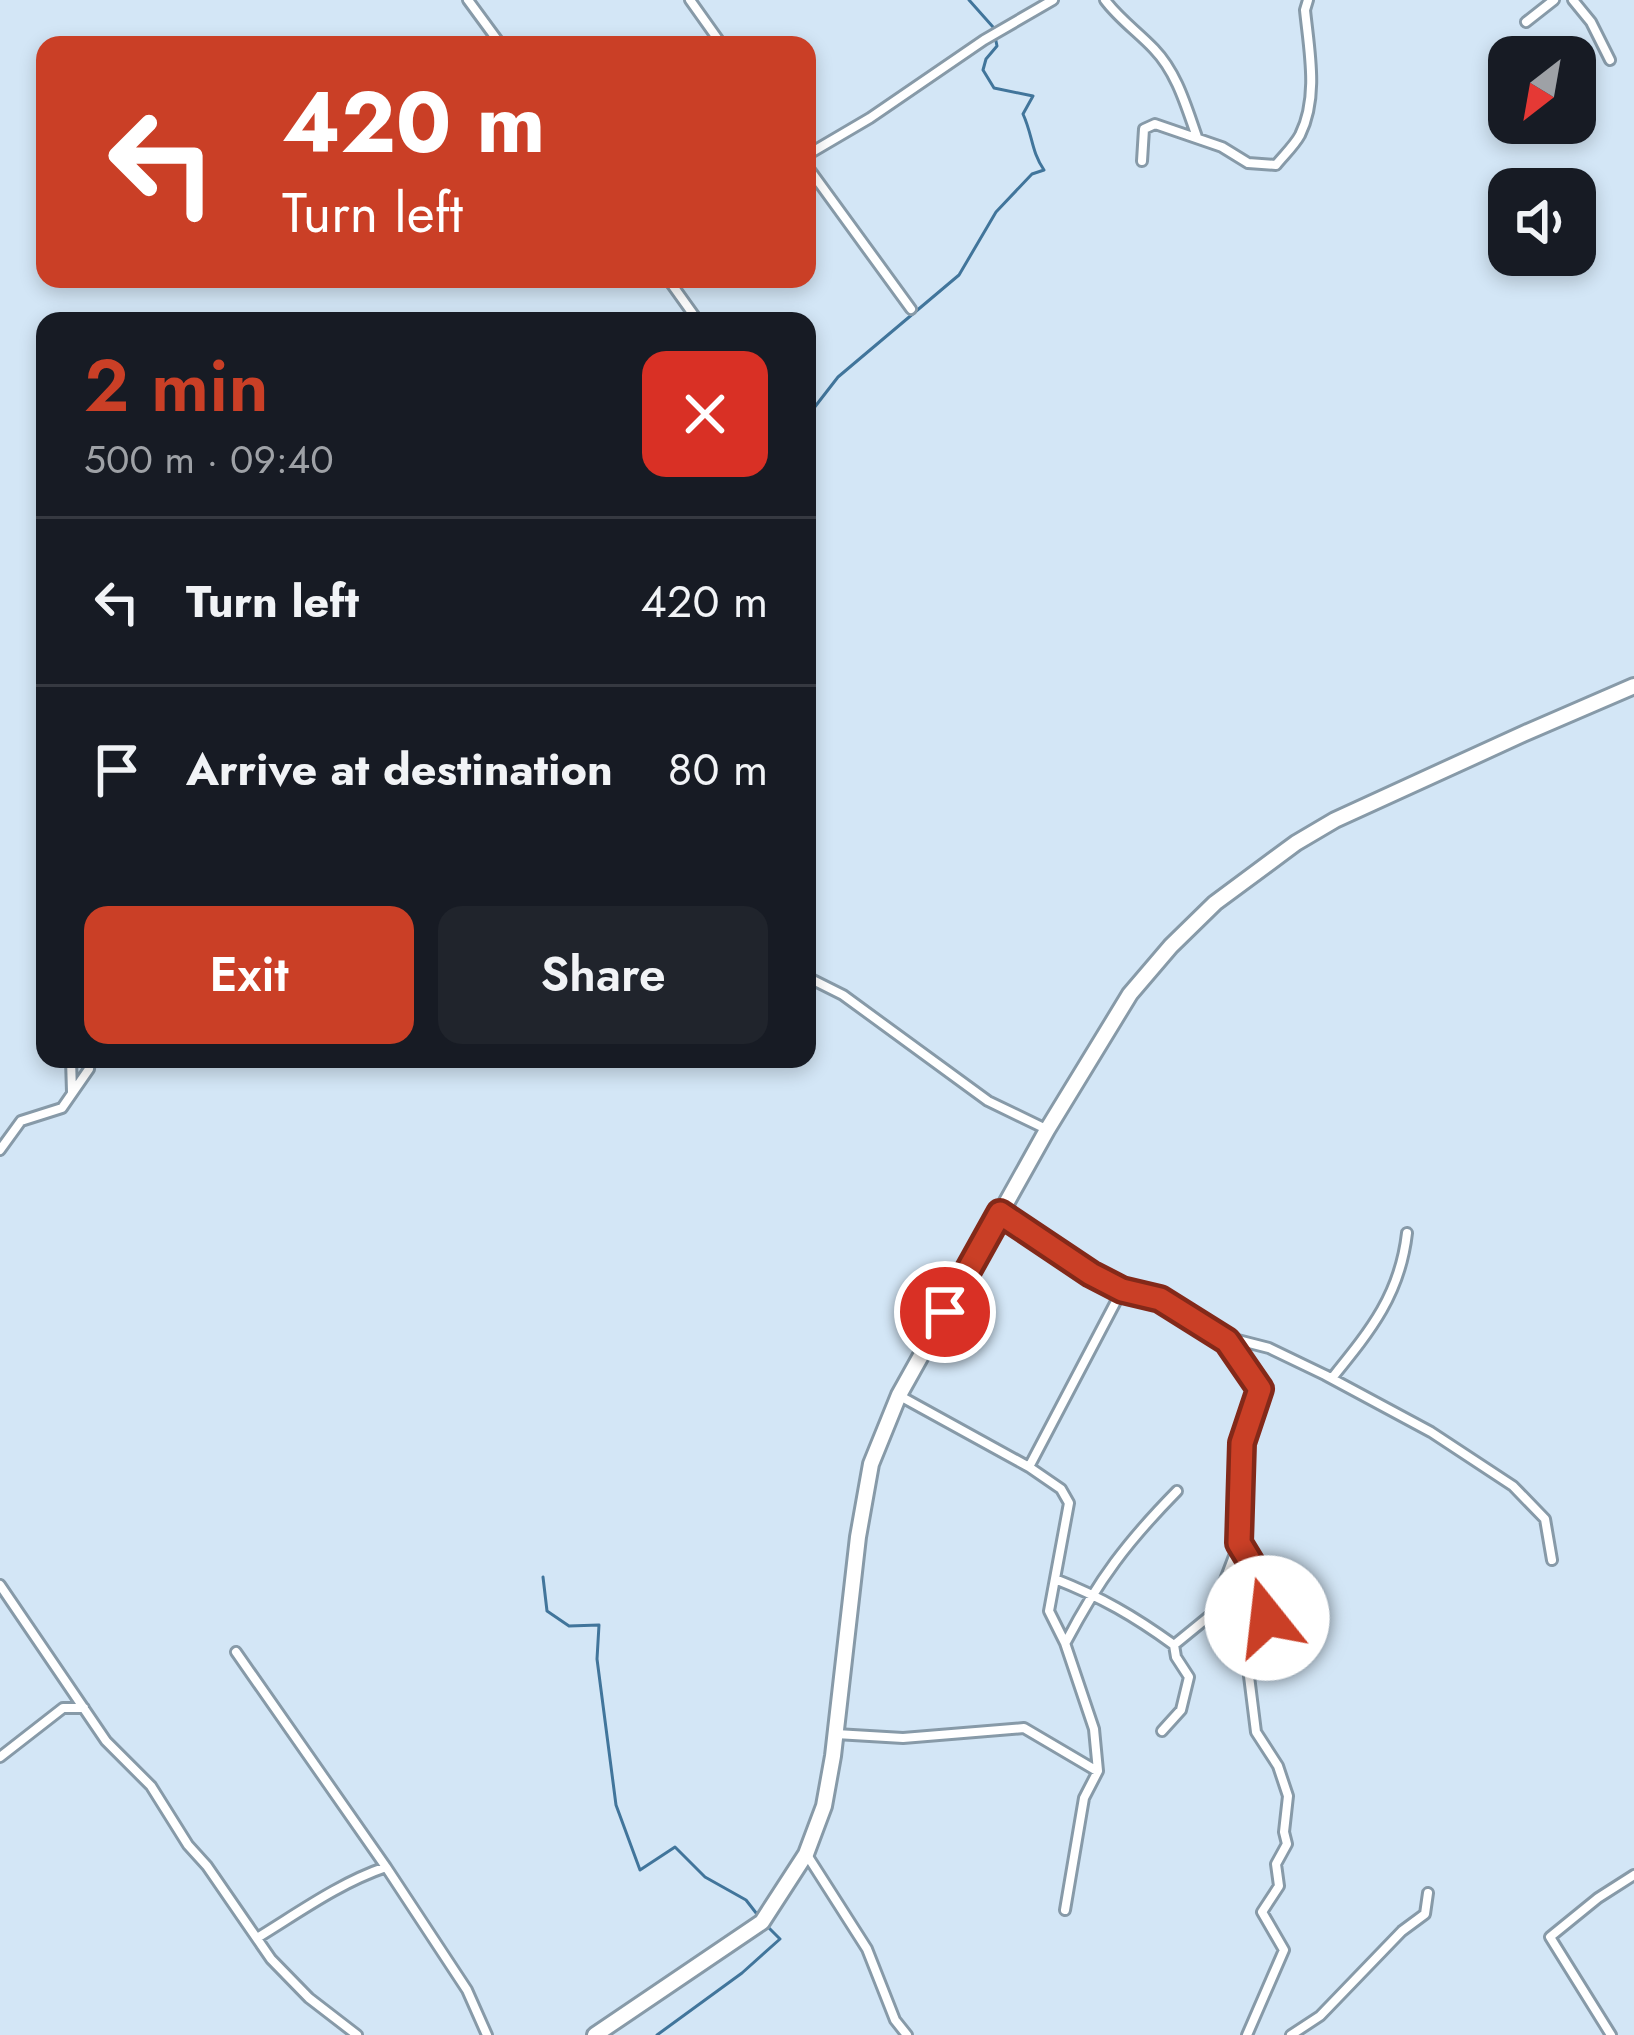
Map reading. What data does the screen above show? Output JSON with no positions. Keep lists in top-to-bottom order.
{
  "north": "bottom left",
  "page": {
    "turn": ["420 m", "Turn left"],
    "heading": ["2 min", "500 m · 09:40"],
    "list": [
      {
        "name": "Turn left",
        "value": "420 m"
      },
      {
        "name": "Arrive at destination",
        "value": "80 m"
      }
    ],
    "buttons": ["Exit", "Share"]
  }
}
